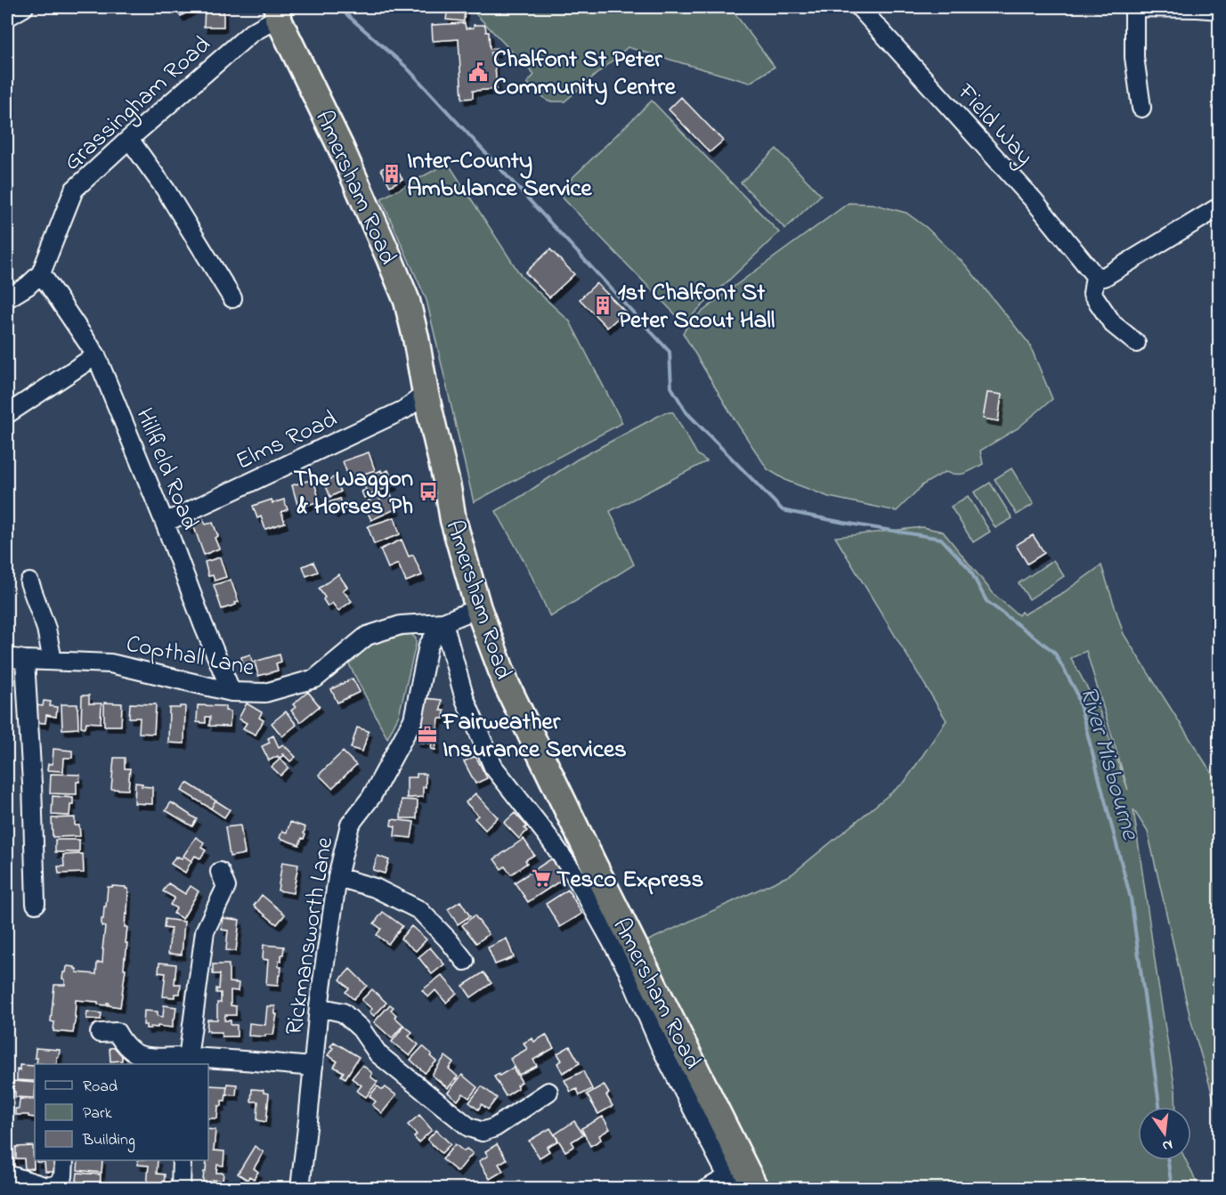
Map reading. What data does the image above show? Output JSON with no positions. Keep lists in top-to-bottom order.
{
  "streets": {
    "highway": ["Amersham Road"],
    "street": [
      "Grassingham Road",
      "Field Way",
      "Elms Road",
      "Hillfield Road",
      "Copthall Lane",
      "Rickmansworth Lane"
    ]
  },
  "crossings": [
    ["Grassingham Road", "Amersham Road"],
    ["Grassingham Road", "Hillfield Road"],
    ["Amersham Road", "Elms Road"],
    ["Elms Road", "Hillfield Road"],
    ["Hillfield Road", "Copthall Lane"],
    ["Copthall Lane", "Rickmansworth Lane"]
  ],
  "water": ["River Misbourne"],
  "places": {
    "public building": ["Chalfont St Peter Community Centre"],
    "building": ["Inter-County Ambulance Service", "1st Chalfont St Peter Scout Hall"],
    "bus stop": ["The Waggon & Horses Ph"],
    "office": ["Fairweather Insurance Services"],
    "supermarket": ["Tesco Express"]
  },
  "legend": ["Road", "Park", "Building"],
  "north": "bottom"
}
